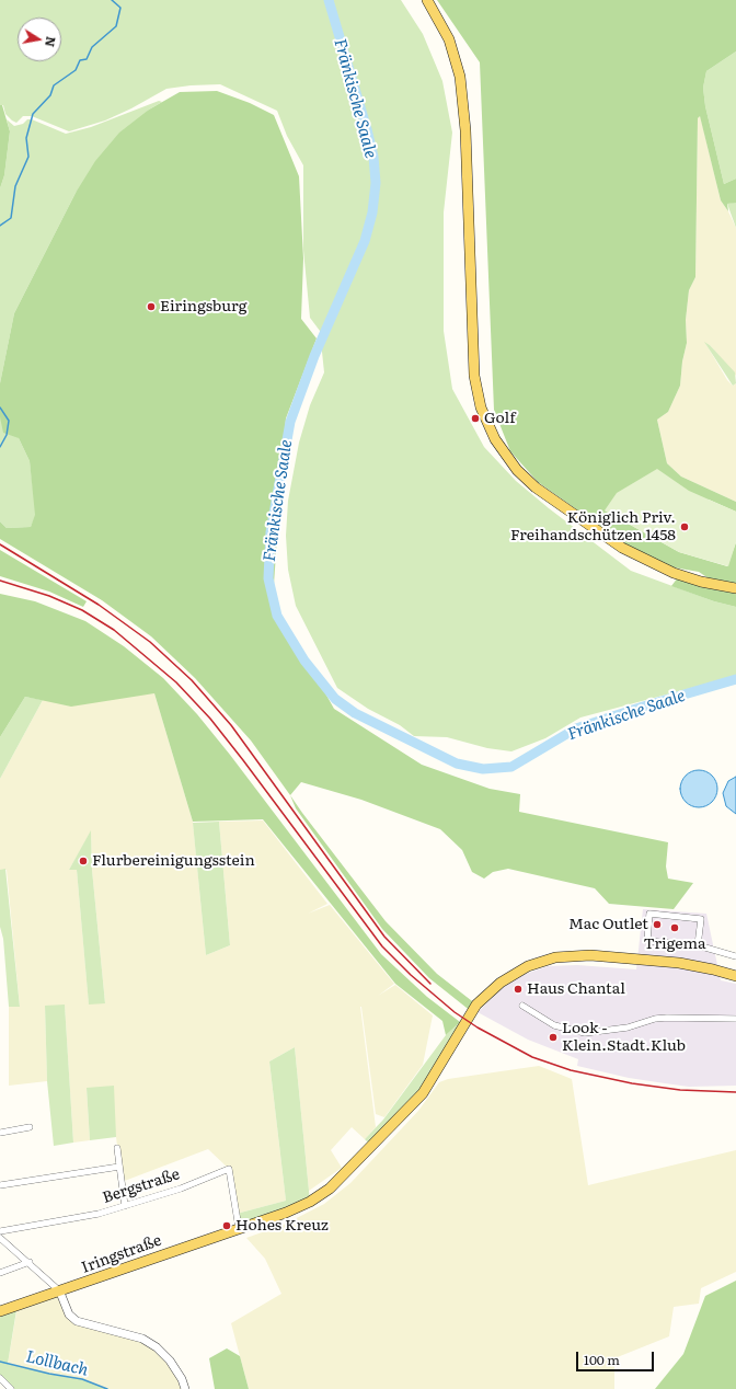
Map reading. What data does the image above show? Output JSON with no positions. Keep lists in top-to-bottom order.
{
  "streets": {
    "main road": ["Iringstraße"],
    "street": ["Bergstraße"]
  },
  "crossings": [
    ["Bergstraße", "Iringstraße"]
  ],
  "water": ["Fränkische Saale", "Lollbach"],
  "places": [
    "Eiringsburg",
    "Golf",
    "Königlich Priv. Freihandschützen 1458",
    "Flurbereinigungsstein",
    "Mac Outlet",
    "Trigema",
    "Haus Chantal",
    "Look - Klein.Stadt.Klub",
    "Hohes Kreuz"
  ],
  "scale_bar": "100 m",
  "north": "right"
}
